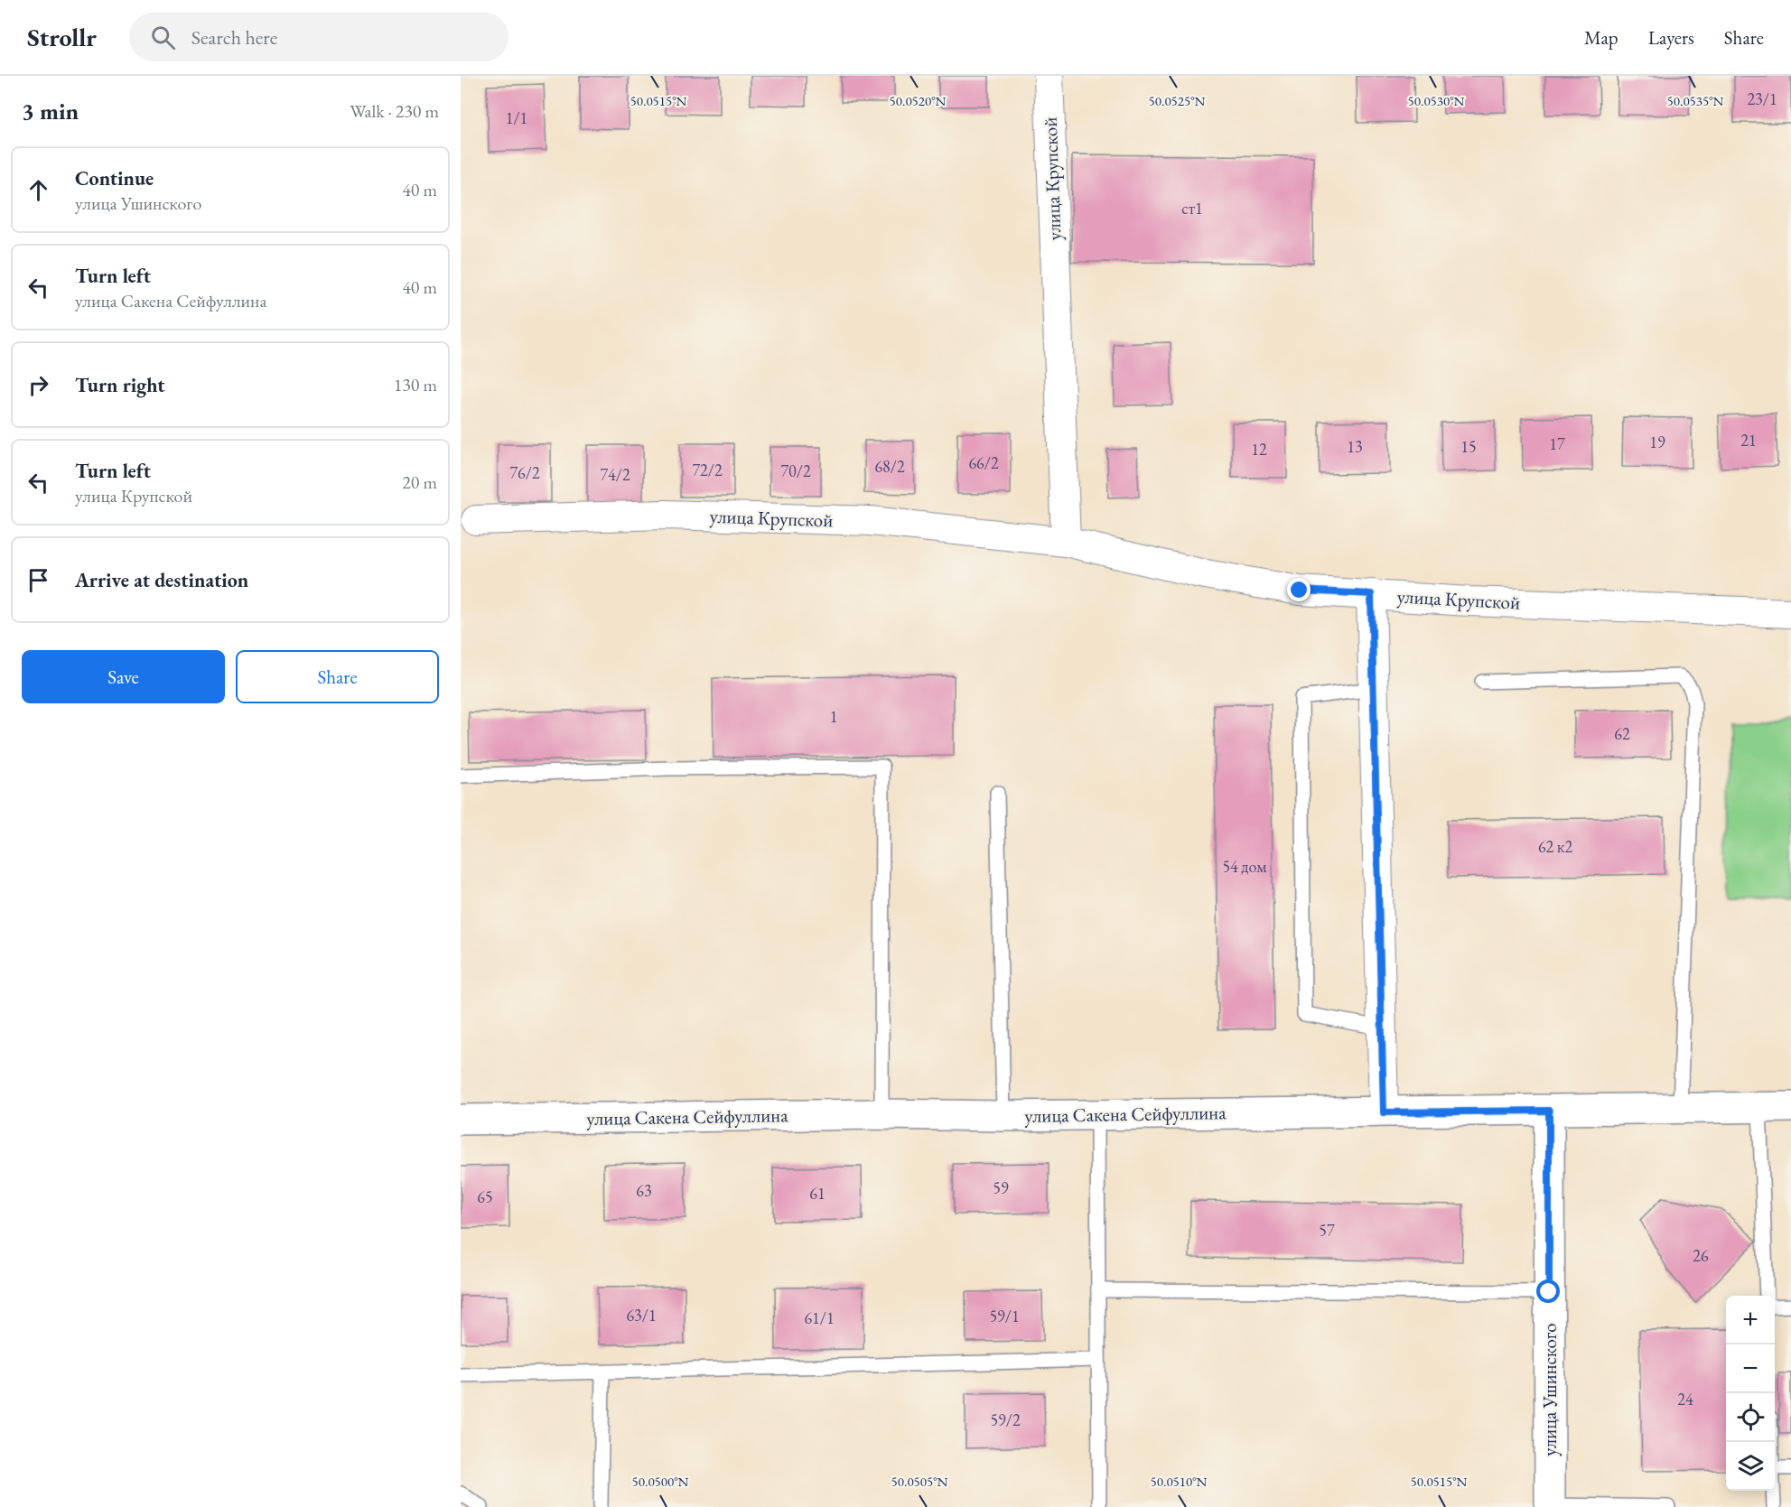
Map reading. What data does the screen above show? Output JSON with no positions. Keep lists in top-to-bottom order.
{
  "streets": {
    "street": ["улица Крупской", "улица Сакена Сейфуллина", "улица Ушинского"]
  },
  "crossings": [
    ["улица Сакена Сейфуллина", "улица Ушинского"]
  ],
  "house_numbers": [
    "23/1",
    "1/1",
    "ст1",
    "21",
    "19",
    "17",
    "13",
    "15",
    "12",
    "66/2",
    "68/2",
    "72/2",
    "70/2",
    "76/2",
    "74/2",
    "1",
    "62",
    "62 к2",
    "54 дом",
    "59",
    "63",
    "61",
    "65",
    "57",
    "26",
    "63/1",
    "59/1",
    "61/1",
    "24",
    "59/2"
  ],
  "page": {
    "header": "Strollr",
    "search": "Search here",
    "nav": ["Map", "Layers", "Share"],
    "heading": ["3 min", "Walk · 230 m"],
    "list": [
      ["Continue", "улица Ушинского", "40 m"],
      ["Turn left", "улица Сакена Сейфуллина", "40 m"],
      ["Turn right", "130 m"],
      ["Turn left", "улица Крупской", "20 m"],
      "Arrive at destination"
    ],
    "buttons": ["Save", "Share"],
    "map_buttons": ["+", "−"]
  },
  "coordinates": [
    "50.0515°N",
    "50.0520°N",
    "50.0525°N",
    "50.0530°N",
    "50.0535°N",
    "50.0500°N",
    "50.0505°N",
    "50.0510°N"
  ]
}
